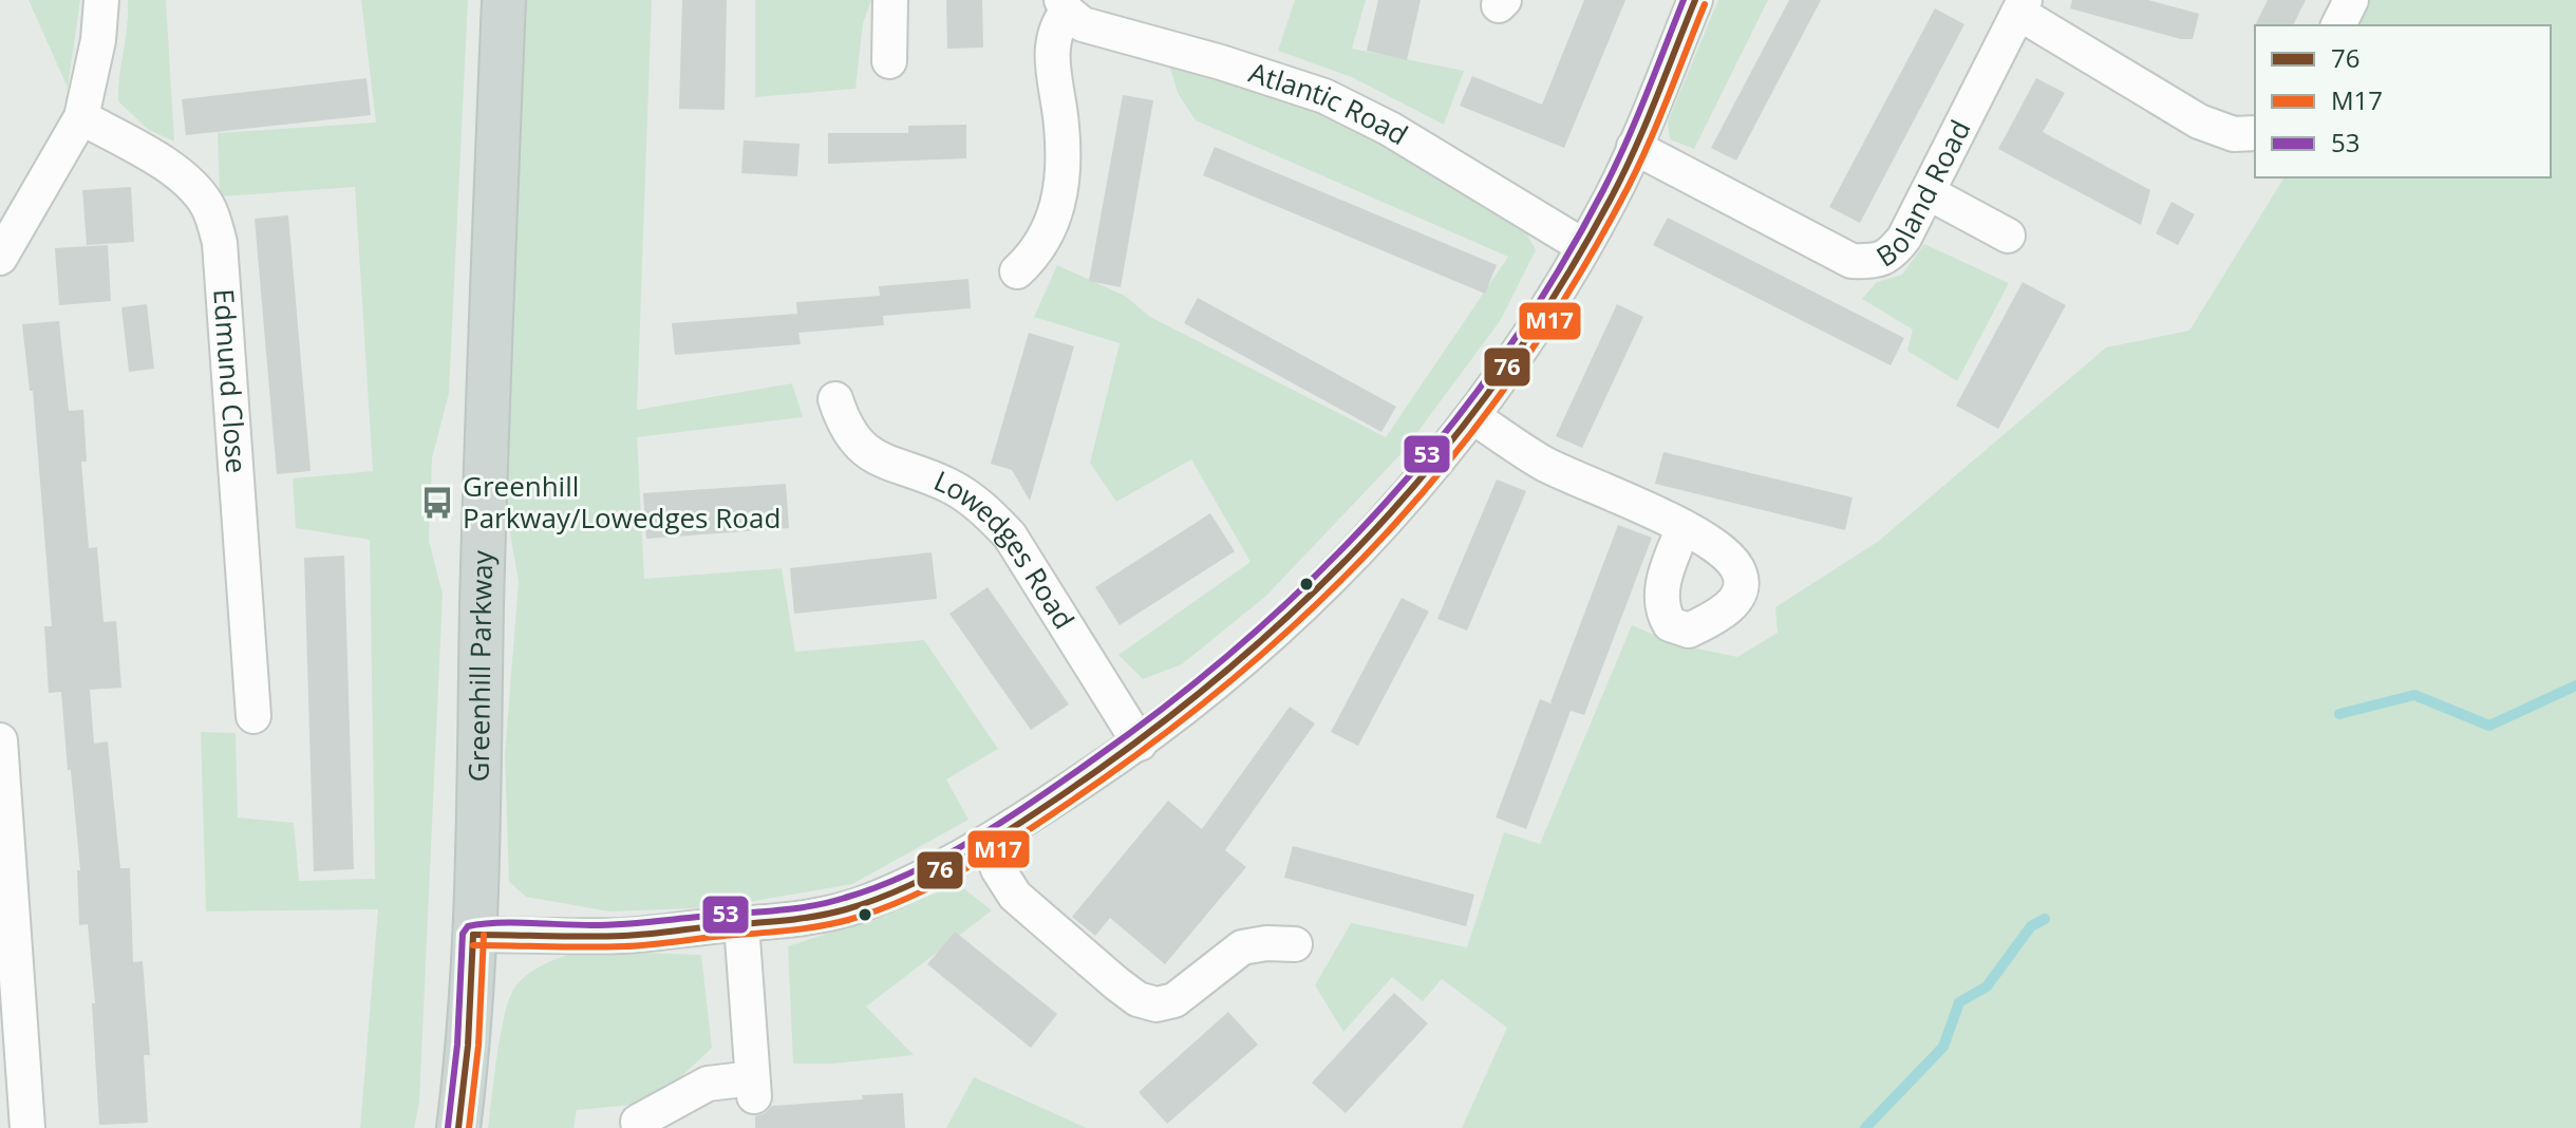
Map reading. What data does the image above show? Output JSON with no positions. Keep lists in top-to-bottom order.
{
  "streets": {
    "main road": ["Greenhill Parkway"],
    "street": [
      "Atlantic Road",
      "Boland Road",
      "Edmund Close",
      "Lowedges Road"
    ]
  },
  "places": {
    "bus stop": ["Greenhill Parkway/Lowedges Road"]
  },
  "lines": ["transit line 76", "transit line 53", "transit line M17"],
  "legend": ["76", "M17", "53"]
}
